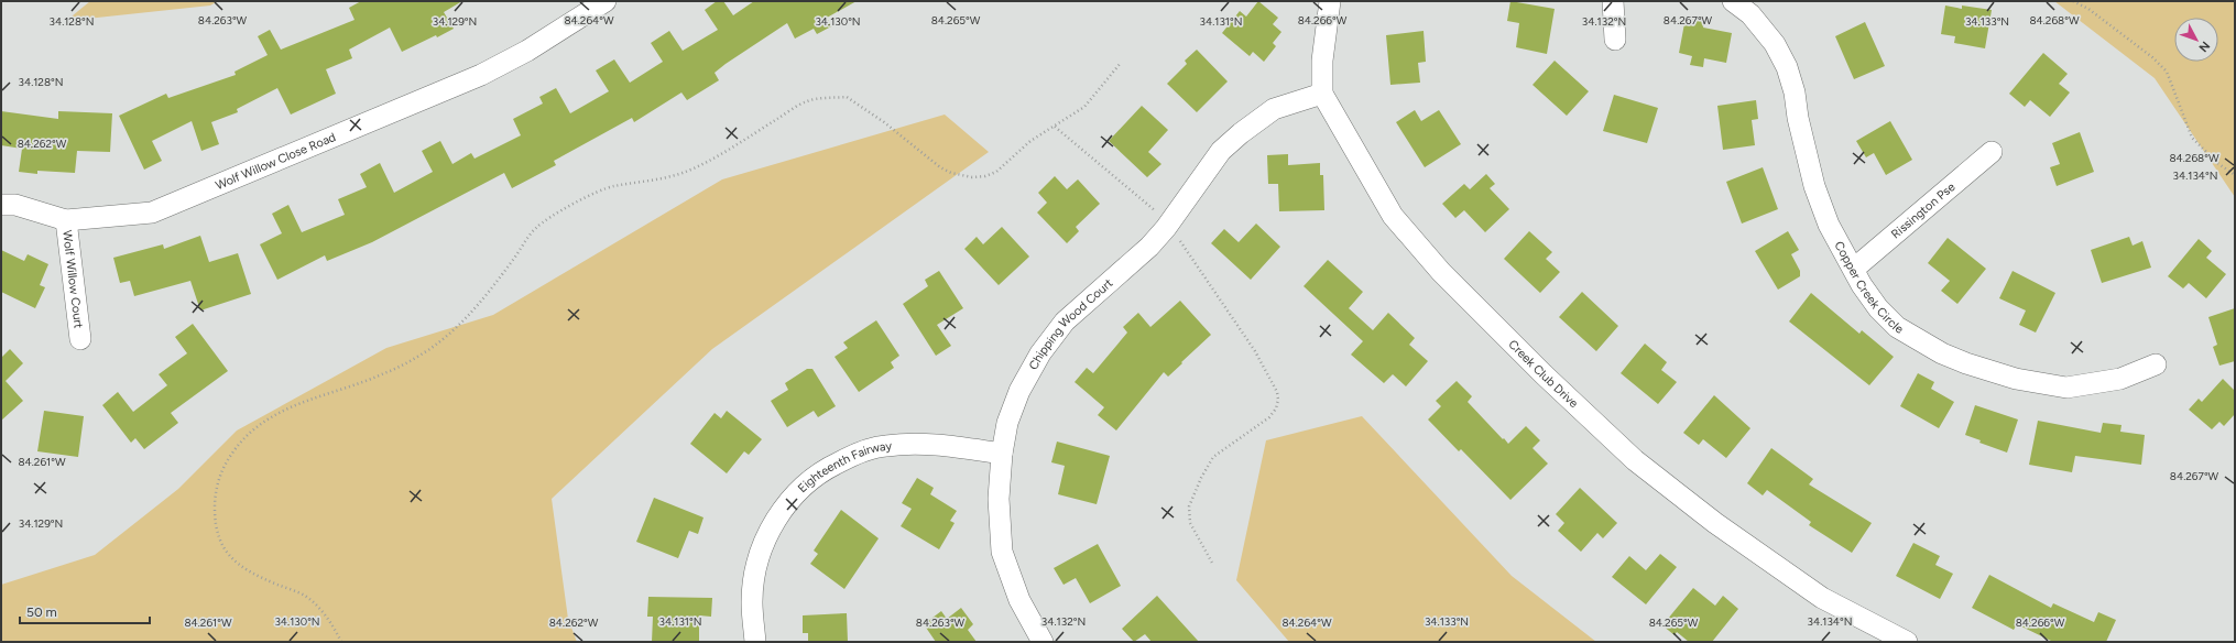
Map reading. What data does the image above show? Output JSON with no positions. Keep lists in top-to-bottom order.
{
  "streets": {
    "street": [
      "Wolf Willow Close Road",
      "Rissington Pse",
      "Wolf Willow Court",
      "Copper Creek Circle",
      "Chipping Wood Court",
      "Creek Club Drive",
      "Eighteenth Fairway"
    ]
  },
  "crossings": [
    ["Wolf Willow Close Road", "Wolf Willow Court"],
    ["Rissington Pse", "Copper Creek Circle"],
    ["Chipping Wood Court", "Creek Club Drive"],
    ["Chipping Wood Court", "Eighteenth Fairway"]
  ],
  "scale_bar": "50 m",
  "north": "bottom right",
  "coordinates": [
    "84.263°W",
    "84.264°W",
    "84.265°W",
    "84.266°W",
    "84.267°W",
    "84.268°W",
    "34.130°N",
    "34.131°N",
    "34.132°N",
    "34.133°N",
    "34.128°N",
    "34.129°N",
    "84.262°W",
    "34.134°N",
    "84.261°W"
  ]
}
